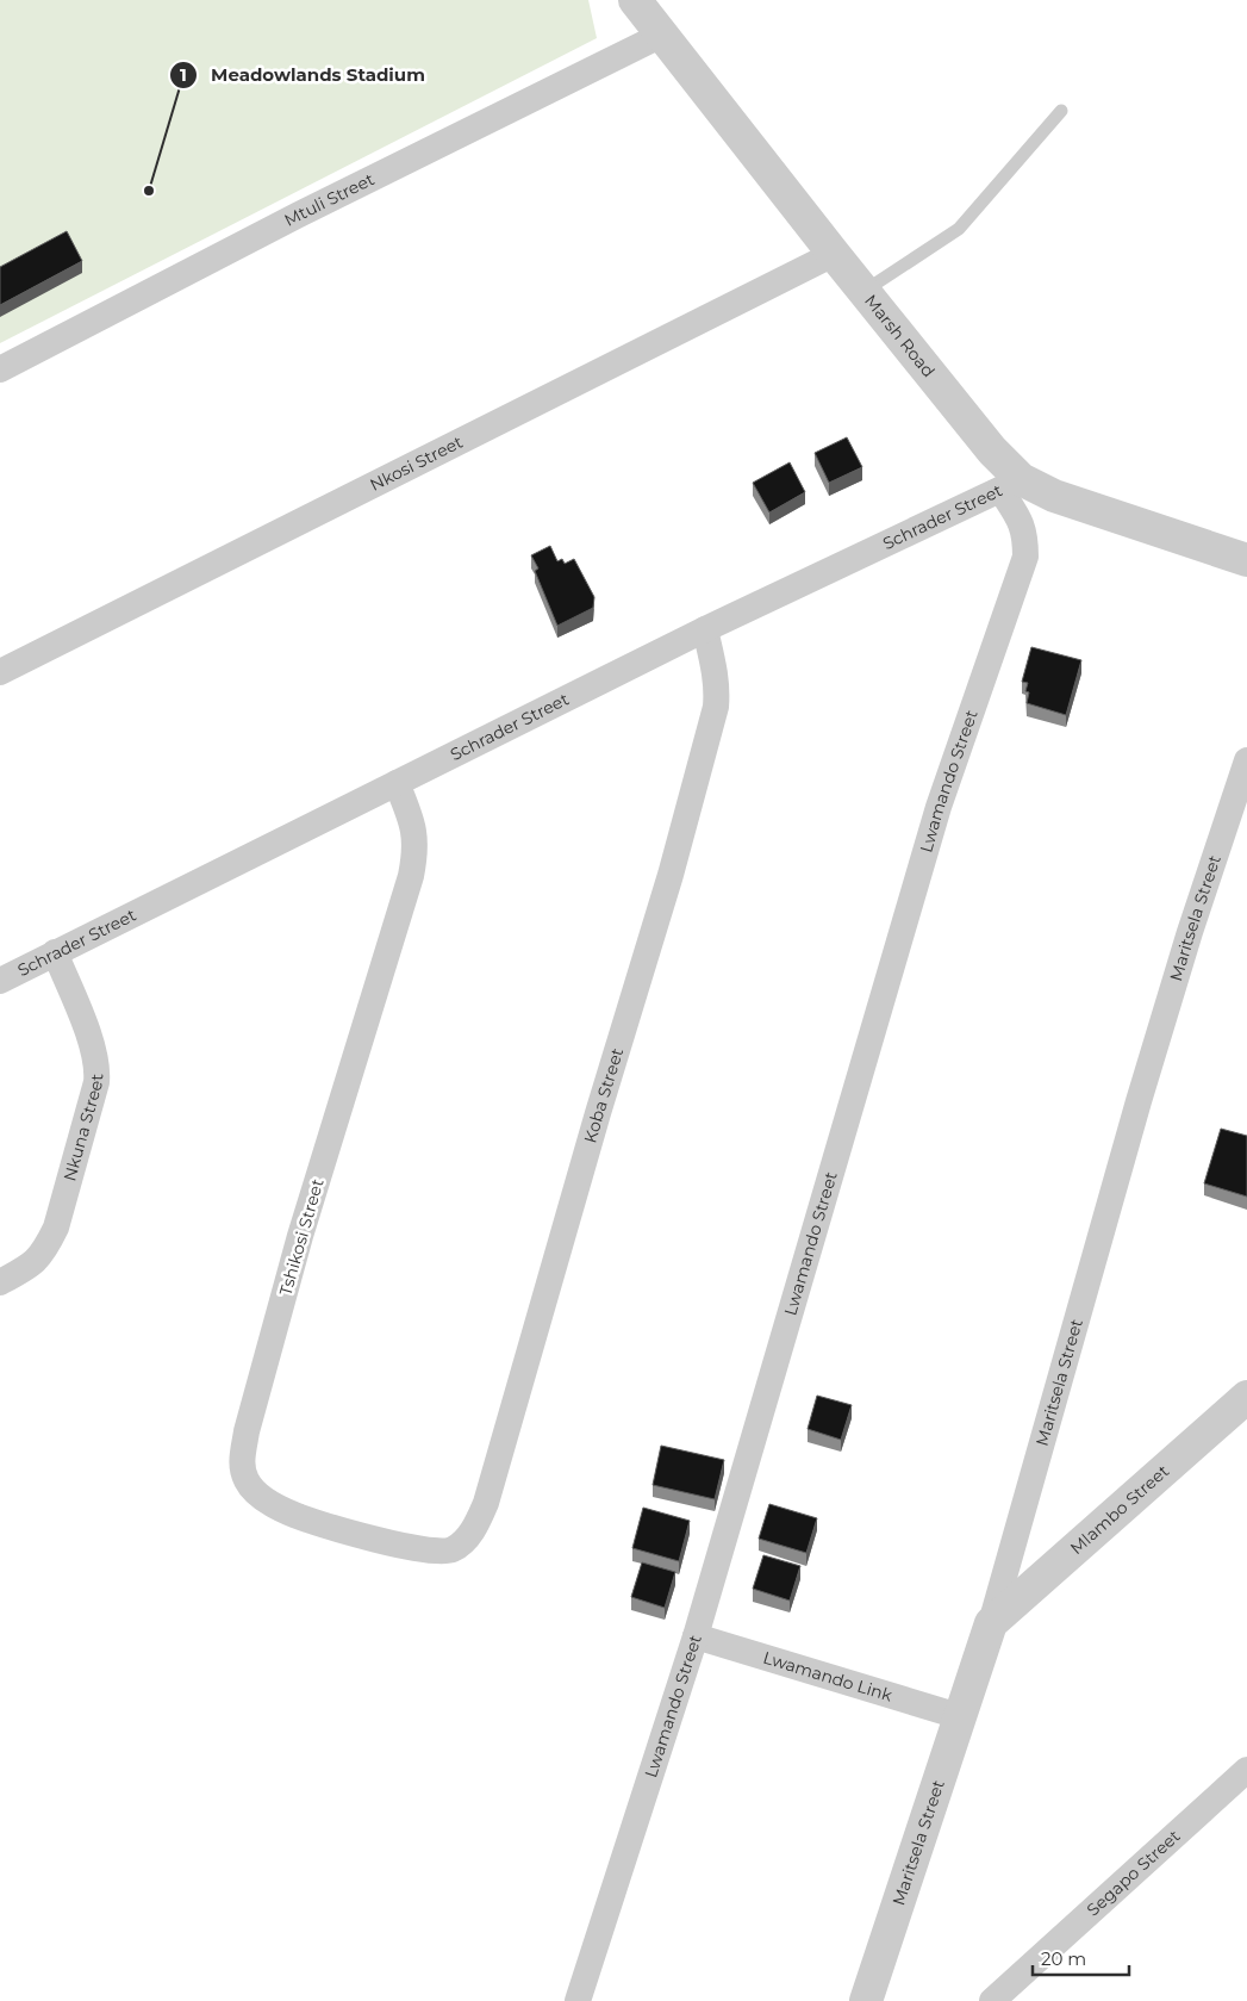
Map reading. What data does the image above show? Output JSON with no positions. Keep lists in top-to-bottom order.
{
  "streets": {
    "street": [
      "Mtuli Street",
      "Marsh Road",
      "Nkosi Street",
      "Schrader Street",
      "Lwamando Street",
      "Maritsela Street",
      "Koba Street",
      "Nkuna Street",
      "Tshikosi Street",
      "Mlambo Street",
      "Lwamando Link",
      "Segapo Street"
    ]
  },
  "crossings": [
    ["Mtuli Street", "Marsh Road"],
    ["Marsh Road", "Nkosi Street"],
    ["Marsh Road", "Schrader Street"],
    ["Marsh Road", "Lwamando Street"],
    ["Schrader Street", "Lwamando Street"],
    ["Schrader Street", "Koba Street"],
    ["Schrader Street", "Nkuna Street"],
    ["Schrader Street", "Tshikosi Street"],
    ["Lwamando Street", "Lwamando Link"],
    ["Maritsela Street", "Mlambo Street"],
    ["Maritsela Street", "Lwamando Link"],
    ["Koba Street", "Tshikosi Street"]
  ],
  "places": ["Meadowlands Stadium"],
  "scale_bar": "20 m"
}
